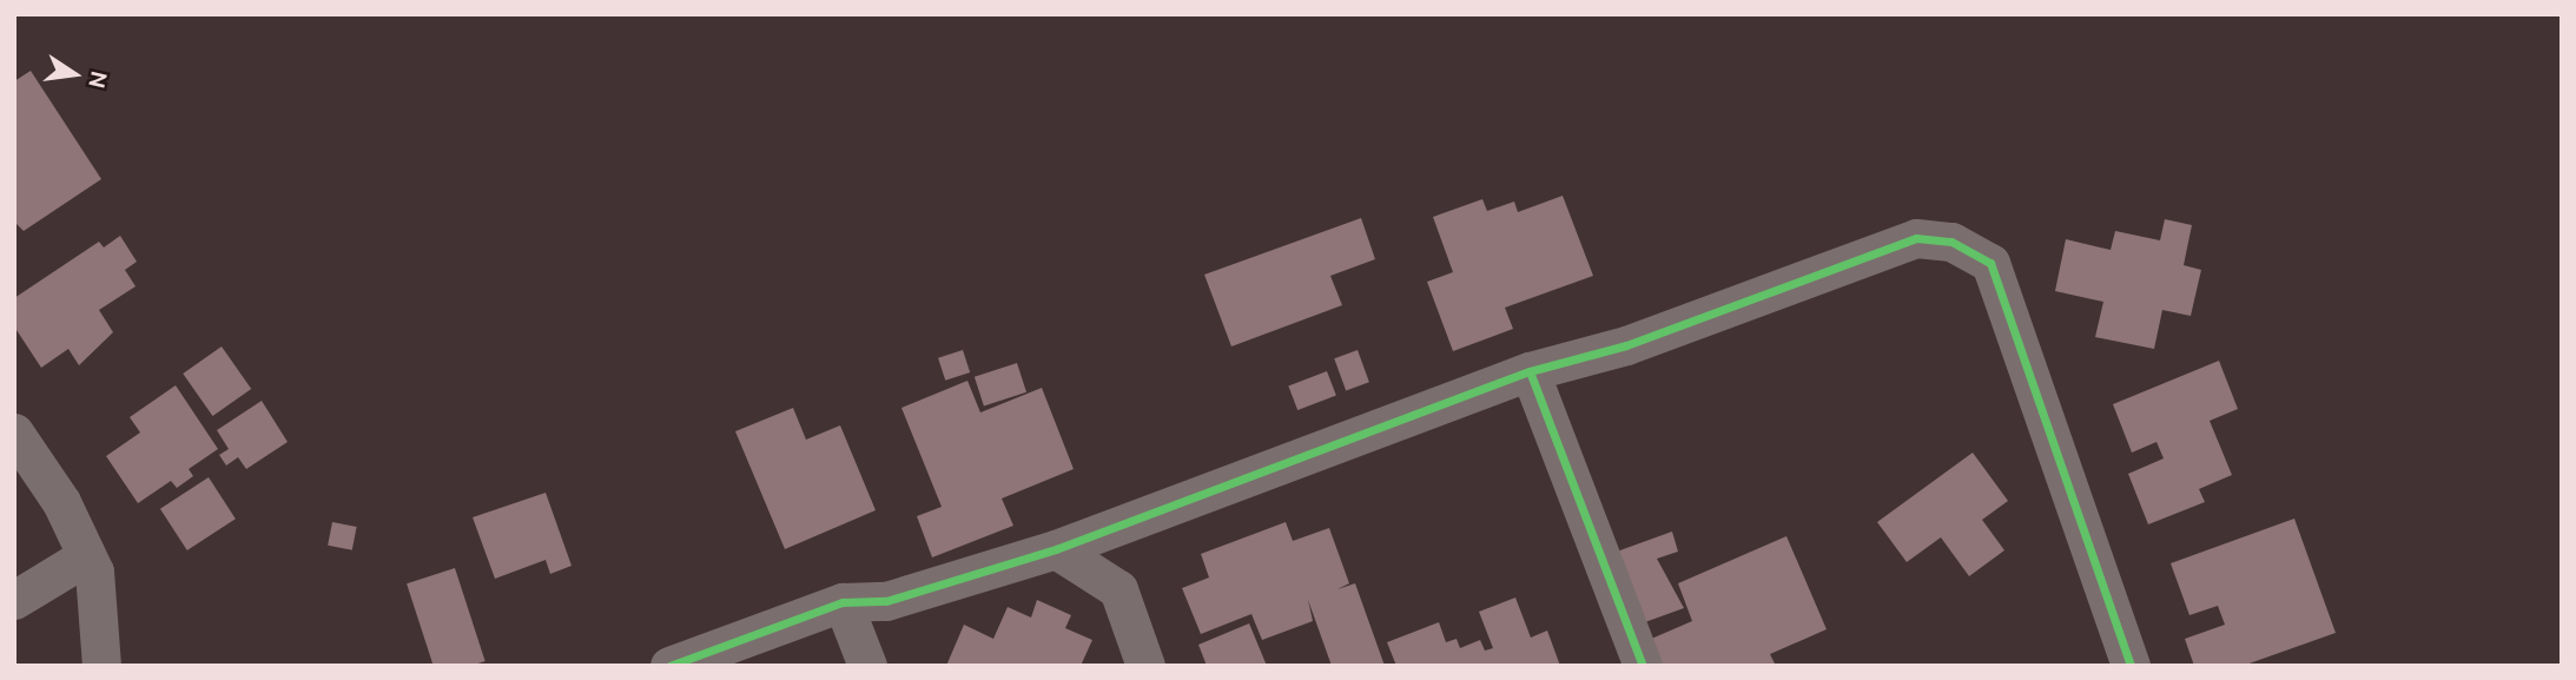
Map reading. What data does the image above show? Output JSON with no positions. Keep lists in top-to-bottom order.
{
  "north": "right"
}
